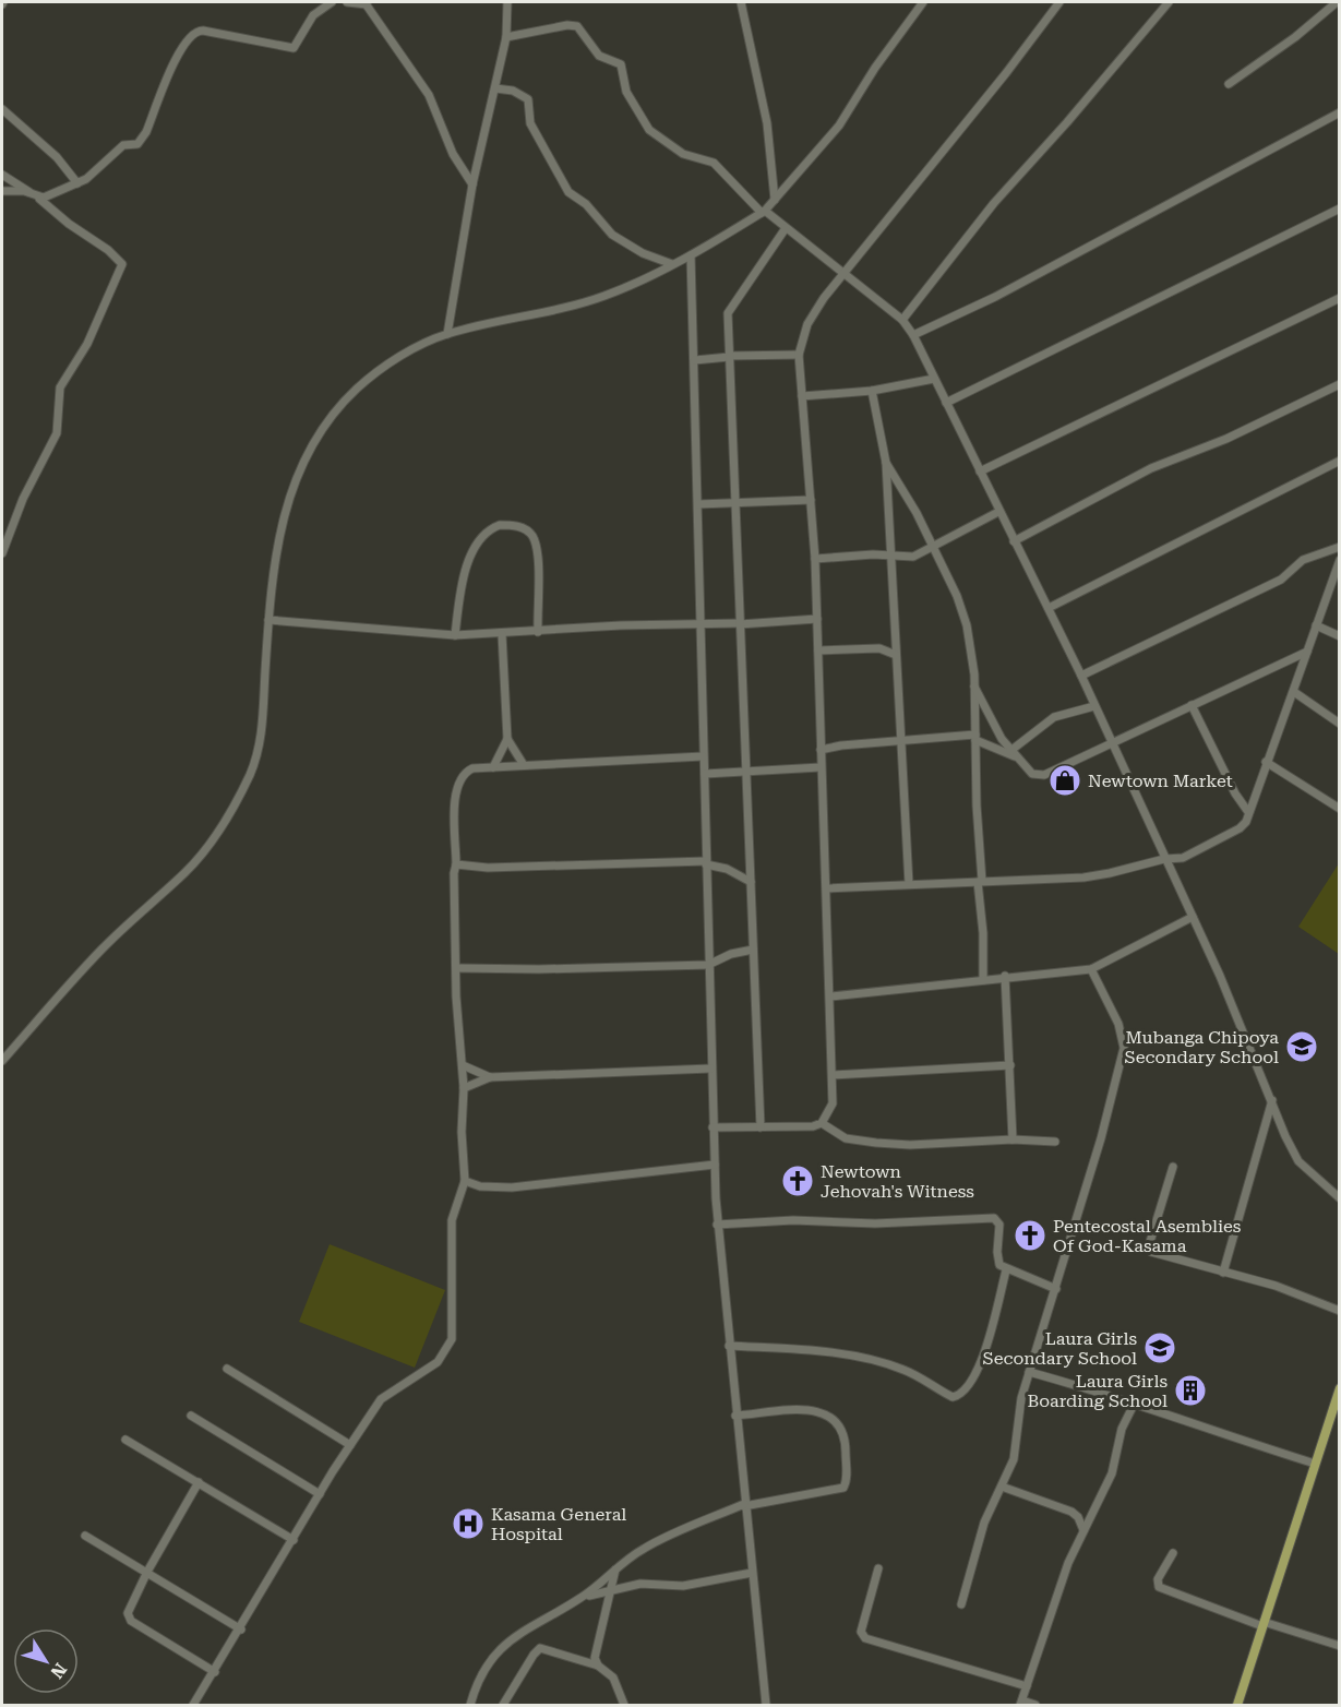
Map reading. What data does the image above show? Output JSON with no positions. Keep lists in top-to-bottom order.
{
  "places": {
    "shop": ["Newtown Market"],
    "school or university": ["Mubanga Chipoya Secondary School", "Laura Girls Secondary School"],
    "church": ["Newtown Jehovah's Witness", "Pentecostal Asemblies Of God-Kasama"],
    "building": ["Laura Girls Boarding School"],
    "hospital": ["Kasama General Hospital"]
  },
  "north": "bottom right"
}
